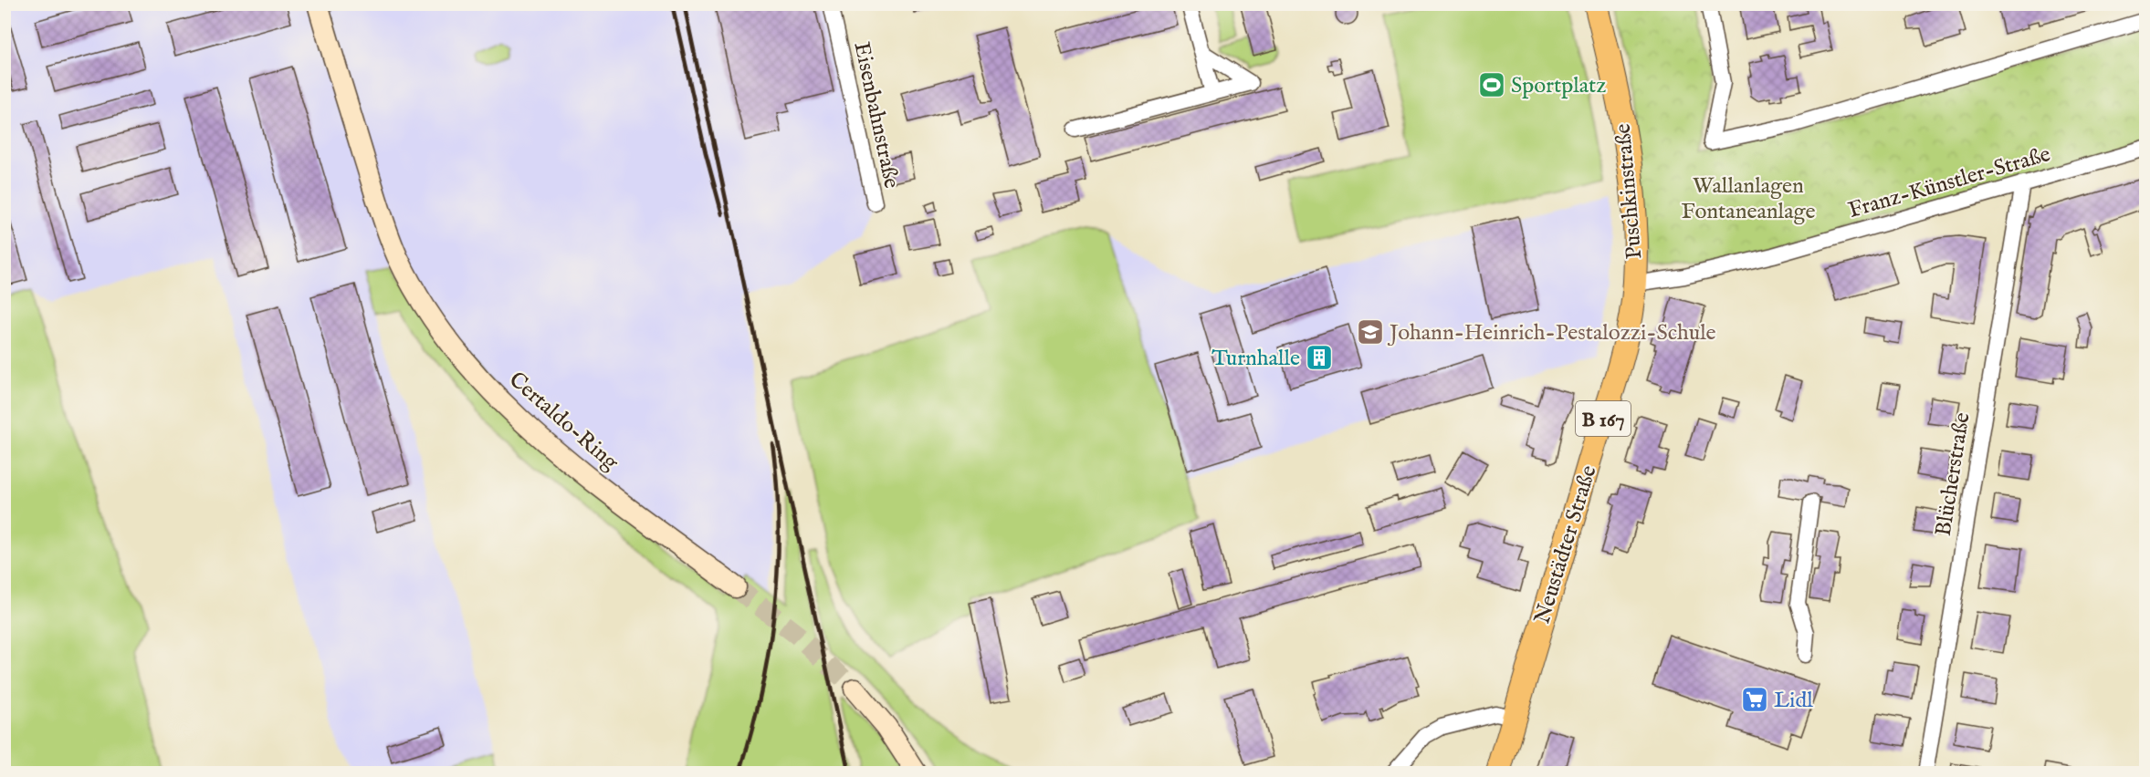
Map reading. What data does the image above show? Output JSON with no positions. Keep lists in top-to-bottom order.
{
  "streets": {
    "main road": [
      "Puschkinstraße",
      "B 167",
      "Certaldo-Ring",
      "Neustädter Straße"
    ],
    "street": ["Eisenbahnstraße", "Franz-Künstler-Straße", "Blücherstraße"]
  },
  "crossings": [
    ["Franz-Künstler-Straße", "Puschkinstraße"],
    ["Franz-Künstler-Straße", "Blücherstraße"],
    ["Franz-Künstler-Straße", "Neustädter Straße"],
    ["Puschkinstraße", "Neustädter Straße"]
  ],
  "parks": ["Wallanlagen Fontaneanlage"],
  "places": {
    "sports": ["Sportplatz"],
    "school or university": ["Johann-Heinrich-Pestalozzi-Schule"],
    "building": ["Turnhalle"],
    "supermarket": ["Lidl"]
  }
}
